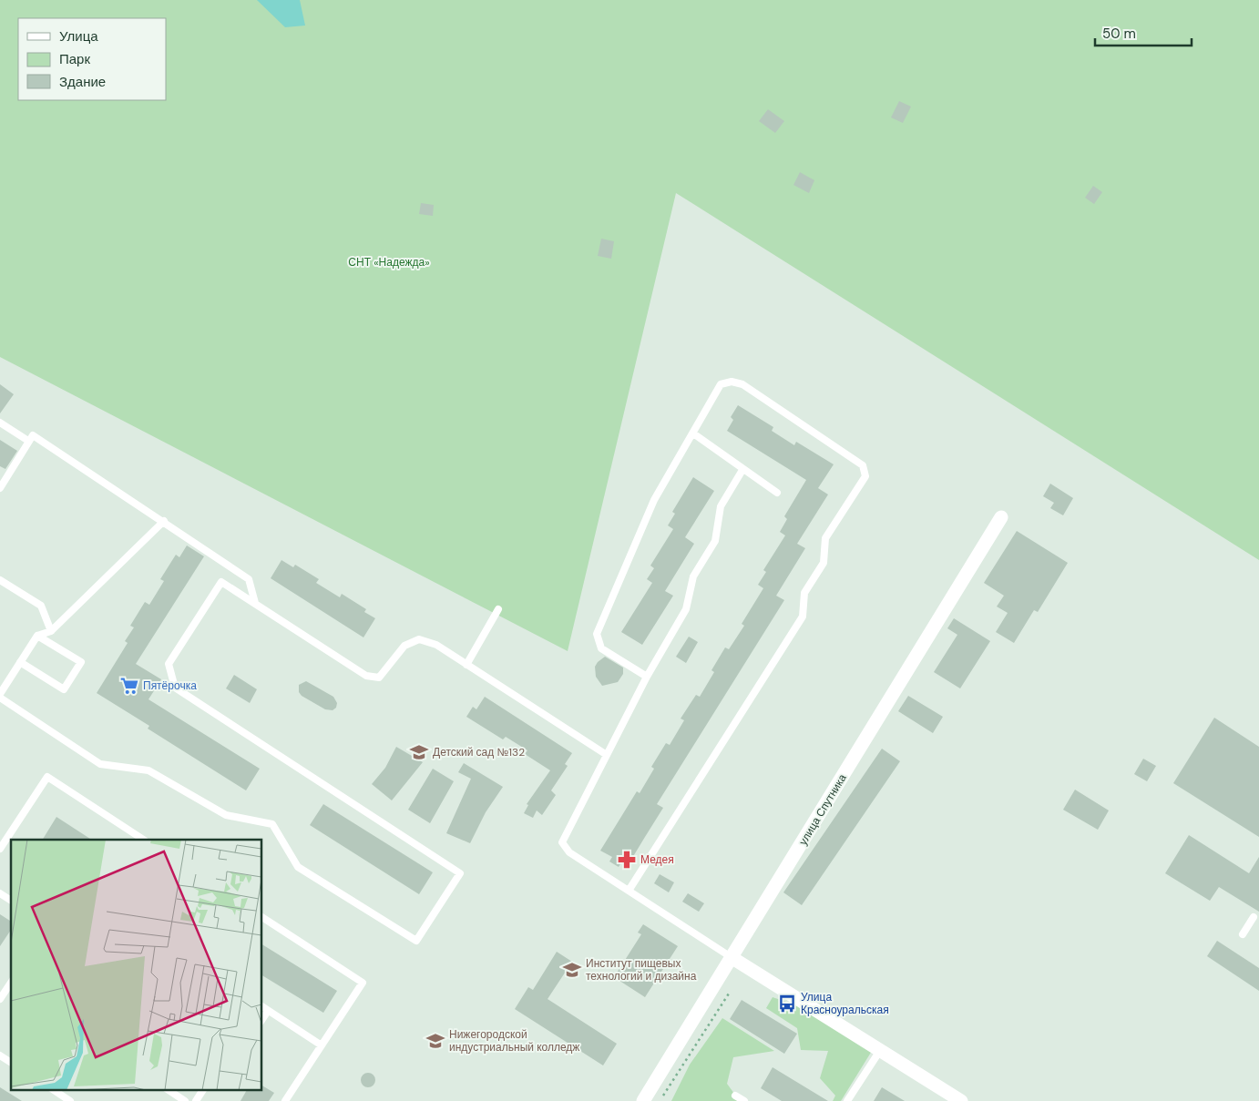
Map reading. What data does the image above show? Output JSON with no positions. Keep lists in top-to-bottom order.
{
  "streets": {
    "street": ["улица Спутника"]
  },
  "parks": ["СНТ «Надежда»"],
  "places": {
    "supermarket": ["Пятёрочка"],
    "school or university": ["Детский сад №132", "Институт пищевых технологий и дизайна", "Нижегородской индустриальный колледж"],
    "pharmacy": ["Медея"],
    "bus stop": ["Улица Красноуральская"]
  },
  "legend": ["Улица", "Парк", "Здание"],
  "scale_bar": "50 m"
}
